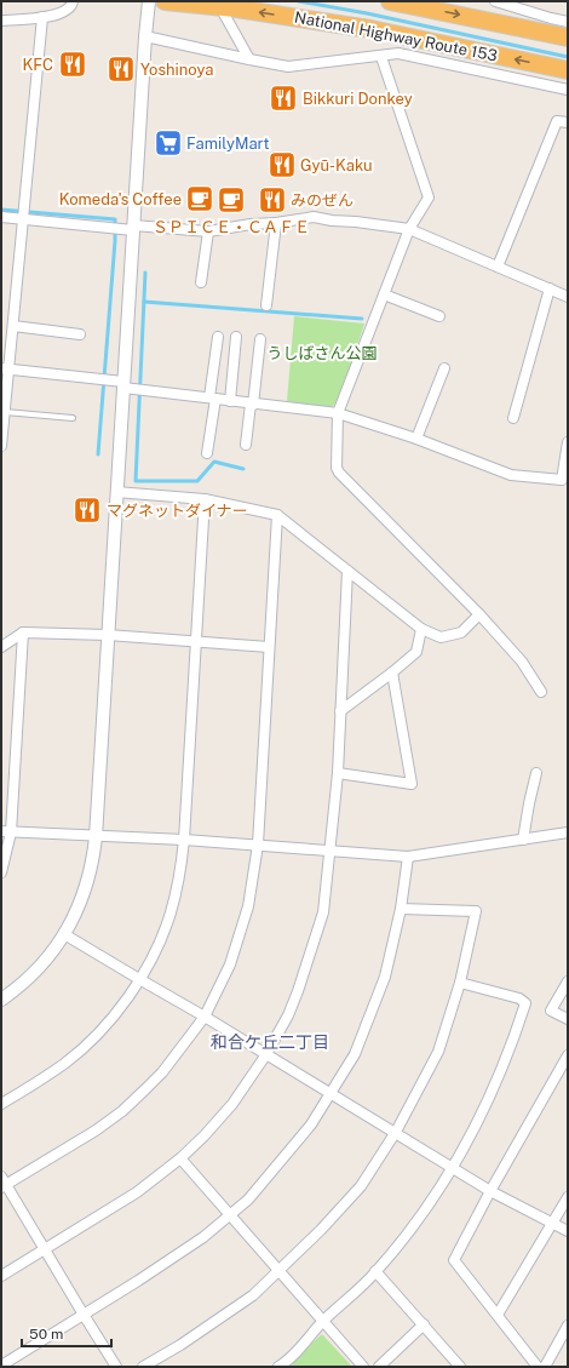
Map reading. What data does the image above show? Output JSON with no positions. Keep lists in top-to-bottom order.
{
  "streets": {
    "highway": ["National Highway Route 153"]
  },
  "districts": ["和合ケ丘二丁目"],
  "parks": ["うしばさん公園"],
  "places": {
    "restaurant": [
      "KFC",
      "Yoshinoya",
      "Bikkuri Donkey",
      "Gyū-Kaku",
      "みのぜん",
      "マグネットダイナー"
    ],
    "supermarket": ["FamilyMart"],
    "cafe": ["Komeda's Coffee", "ＳＰＩＣＥ・ＣＡＦＥ"]
  },
  "scale_bar": "50 m"
}
